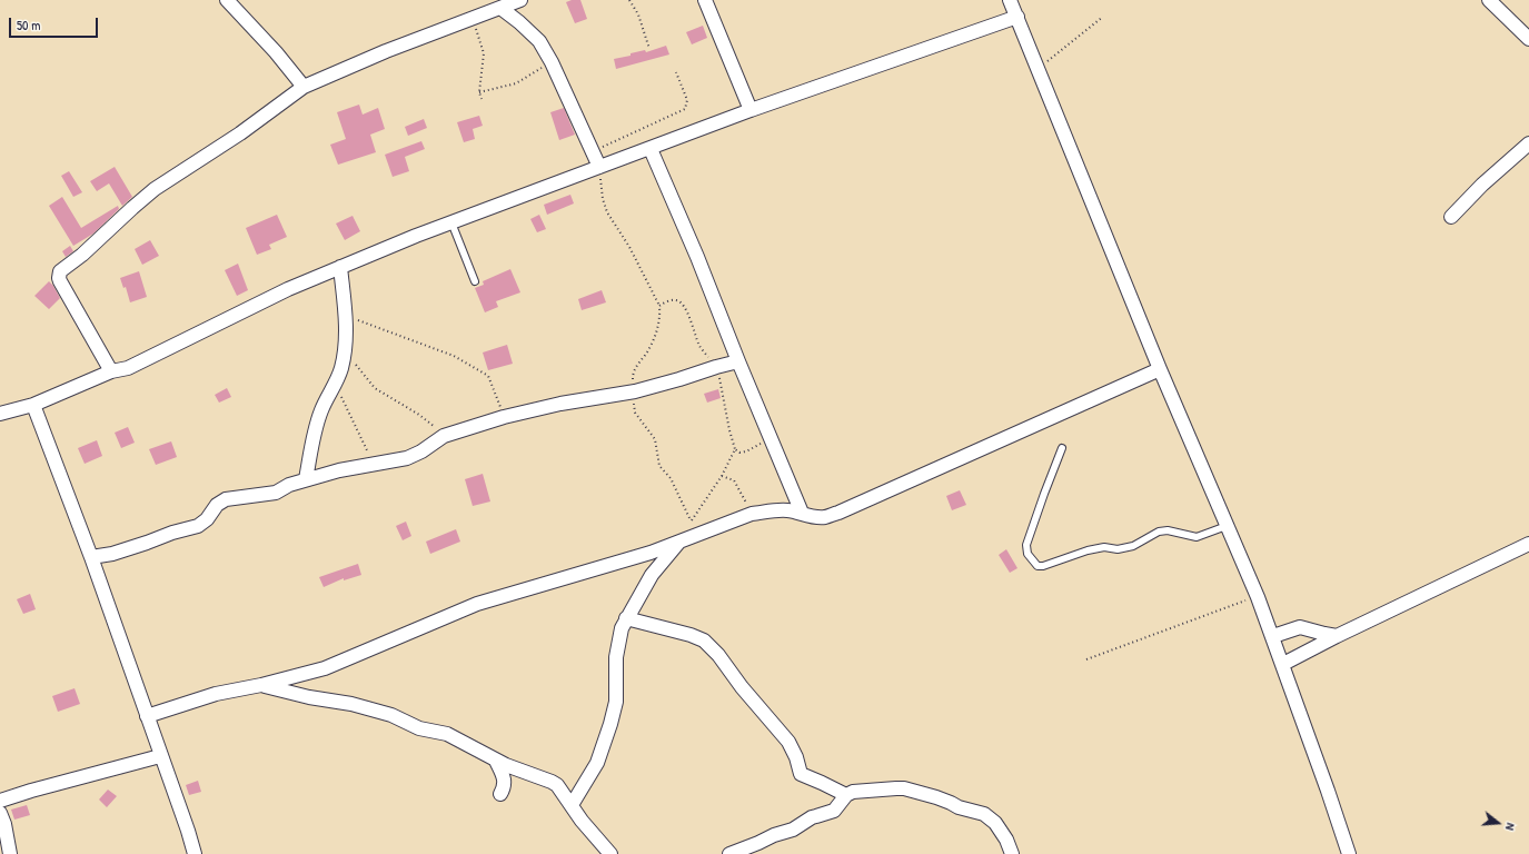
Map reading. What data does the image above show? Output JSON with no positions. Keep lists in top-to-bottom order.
{
  "scale_bar": "50 m",
  "north": "right"
}
